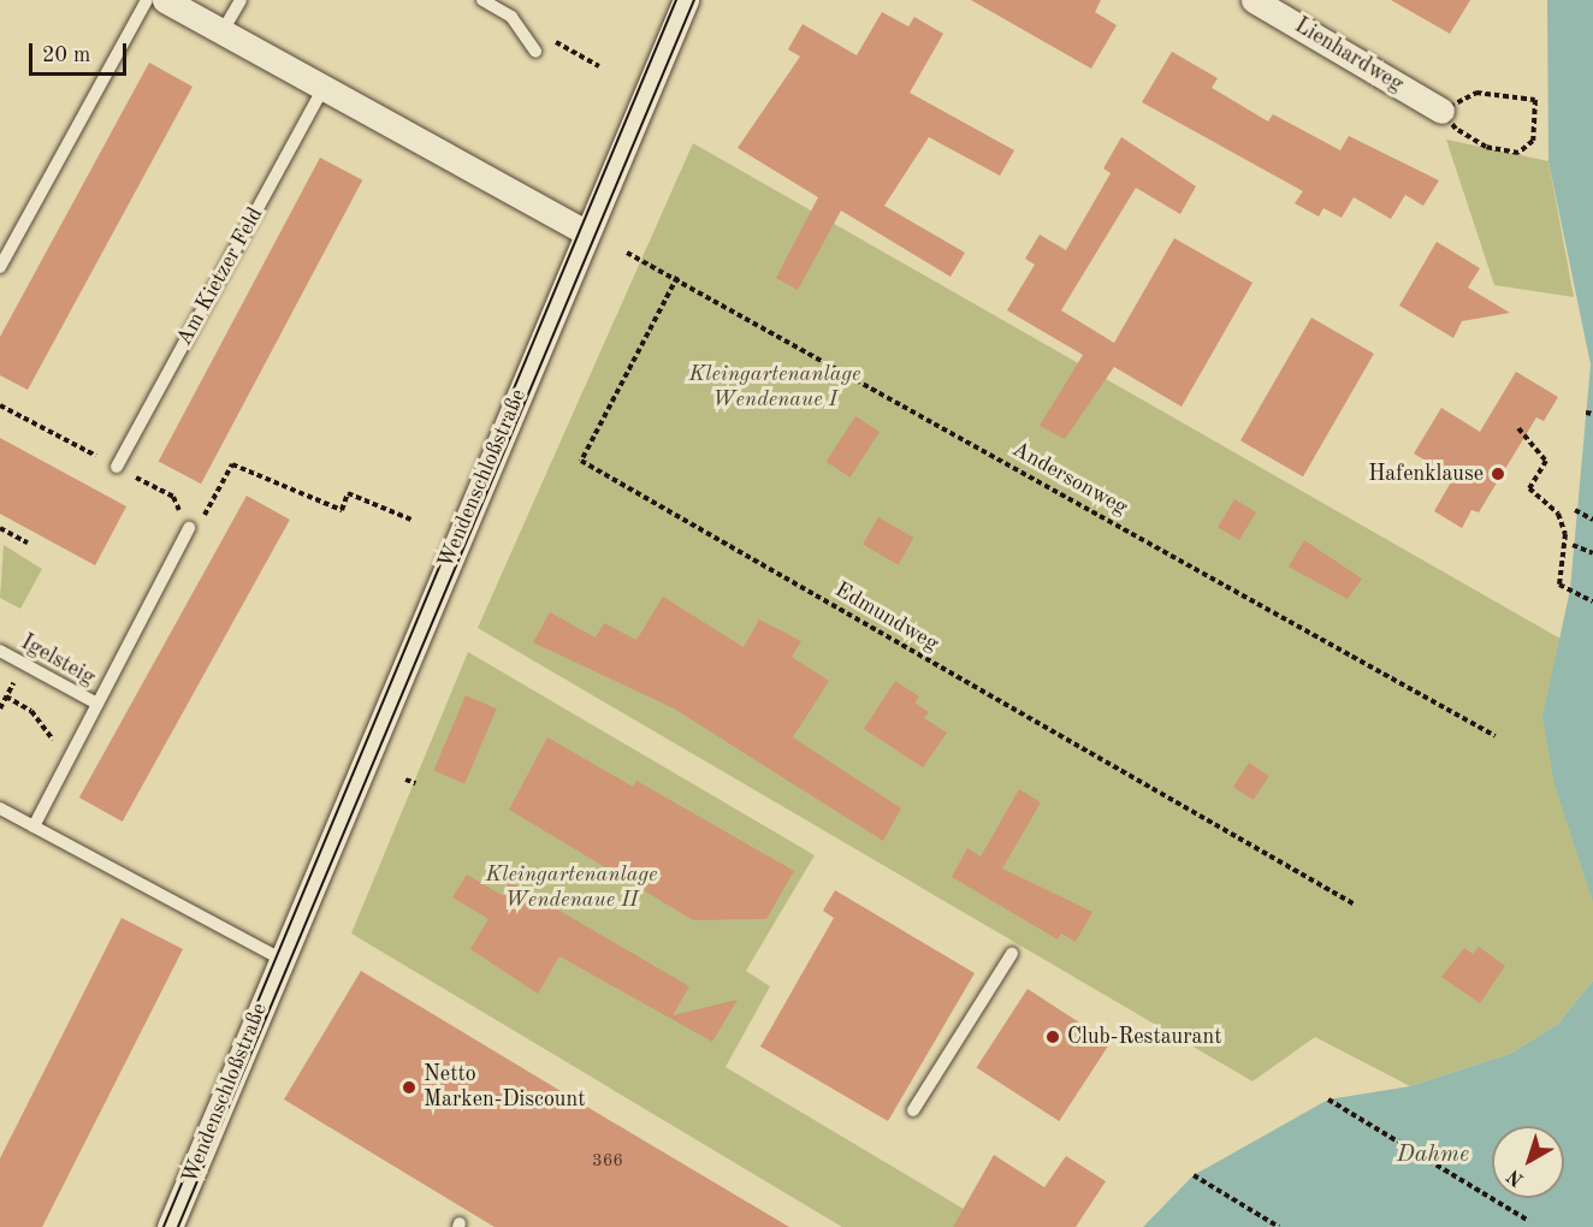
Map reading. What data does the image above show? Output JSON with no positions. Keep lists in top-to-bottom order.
{
  "streets": {
    "street": ["Lienhardweg", "Wendenschloßstraße"],
    "lane": ["Am Kietzer Feld", "Igelsteig"],
    "path": ["Andersonweg", "Edmundweg"]
  },
  "crossings": [
    ["Andersonweg", "Edmundweg"]
  ],
  "water": ["Dahme"],
  "parks": ["Kleingartenanlage Wendenaue I", "Kleingartenanlage Wendenaue II"],
  "places": ["Hafenklause", "Club-Restaurant", "Netto Marken-Discount"],
  "house_numbers": ["366"],
  "scale_bar": "20 m",
  "north": "bottom left"
}
